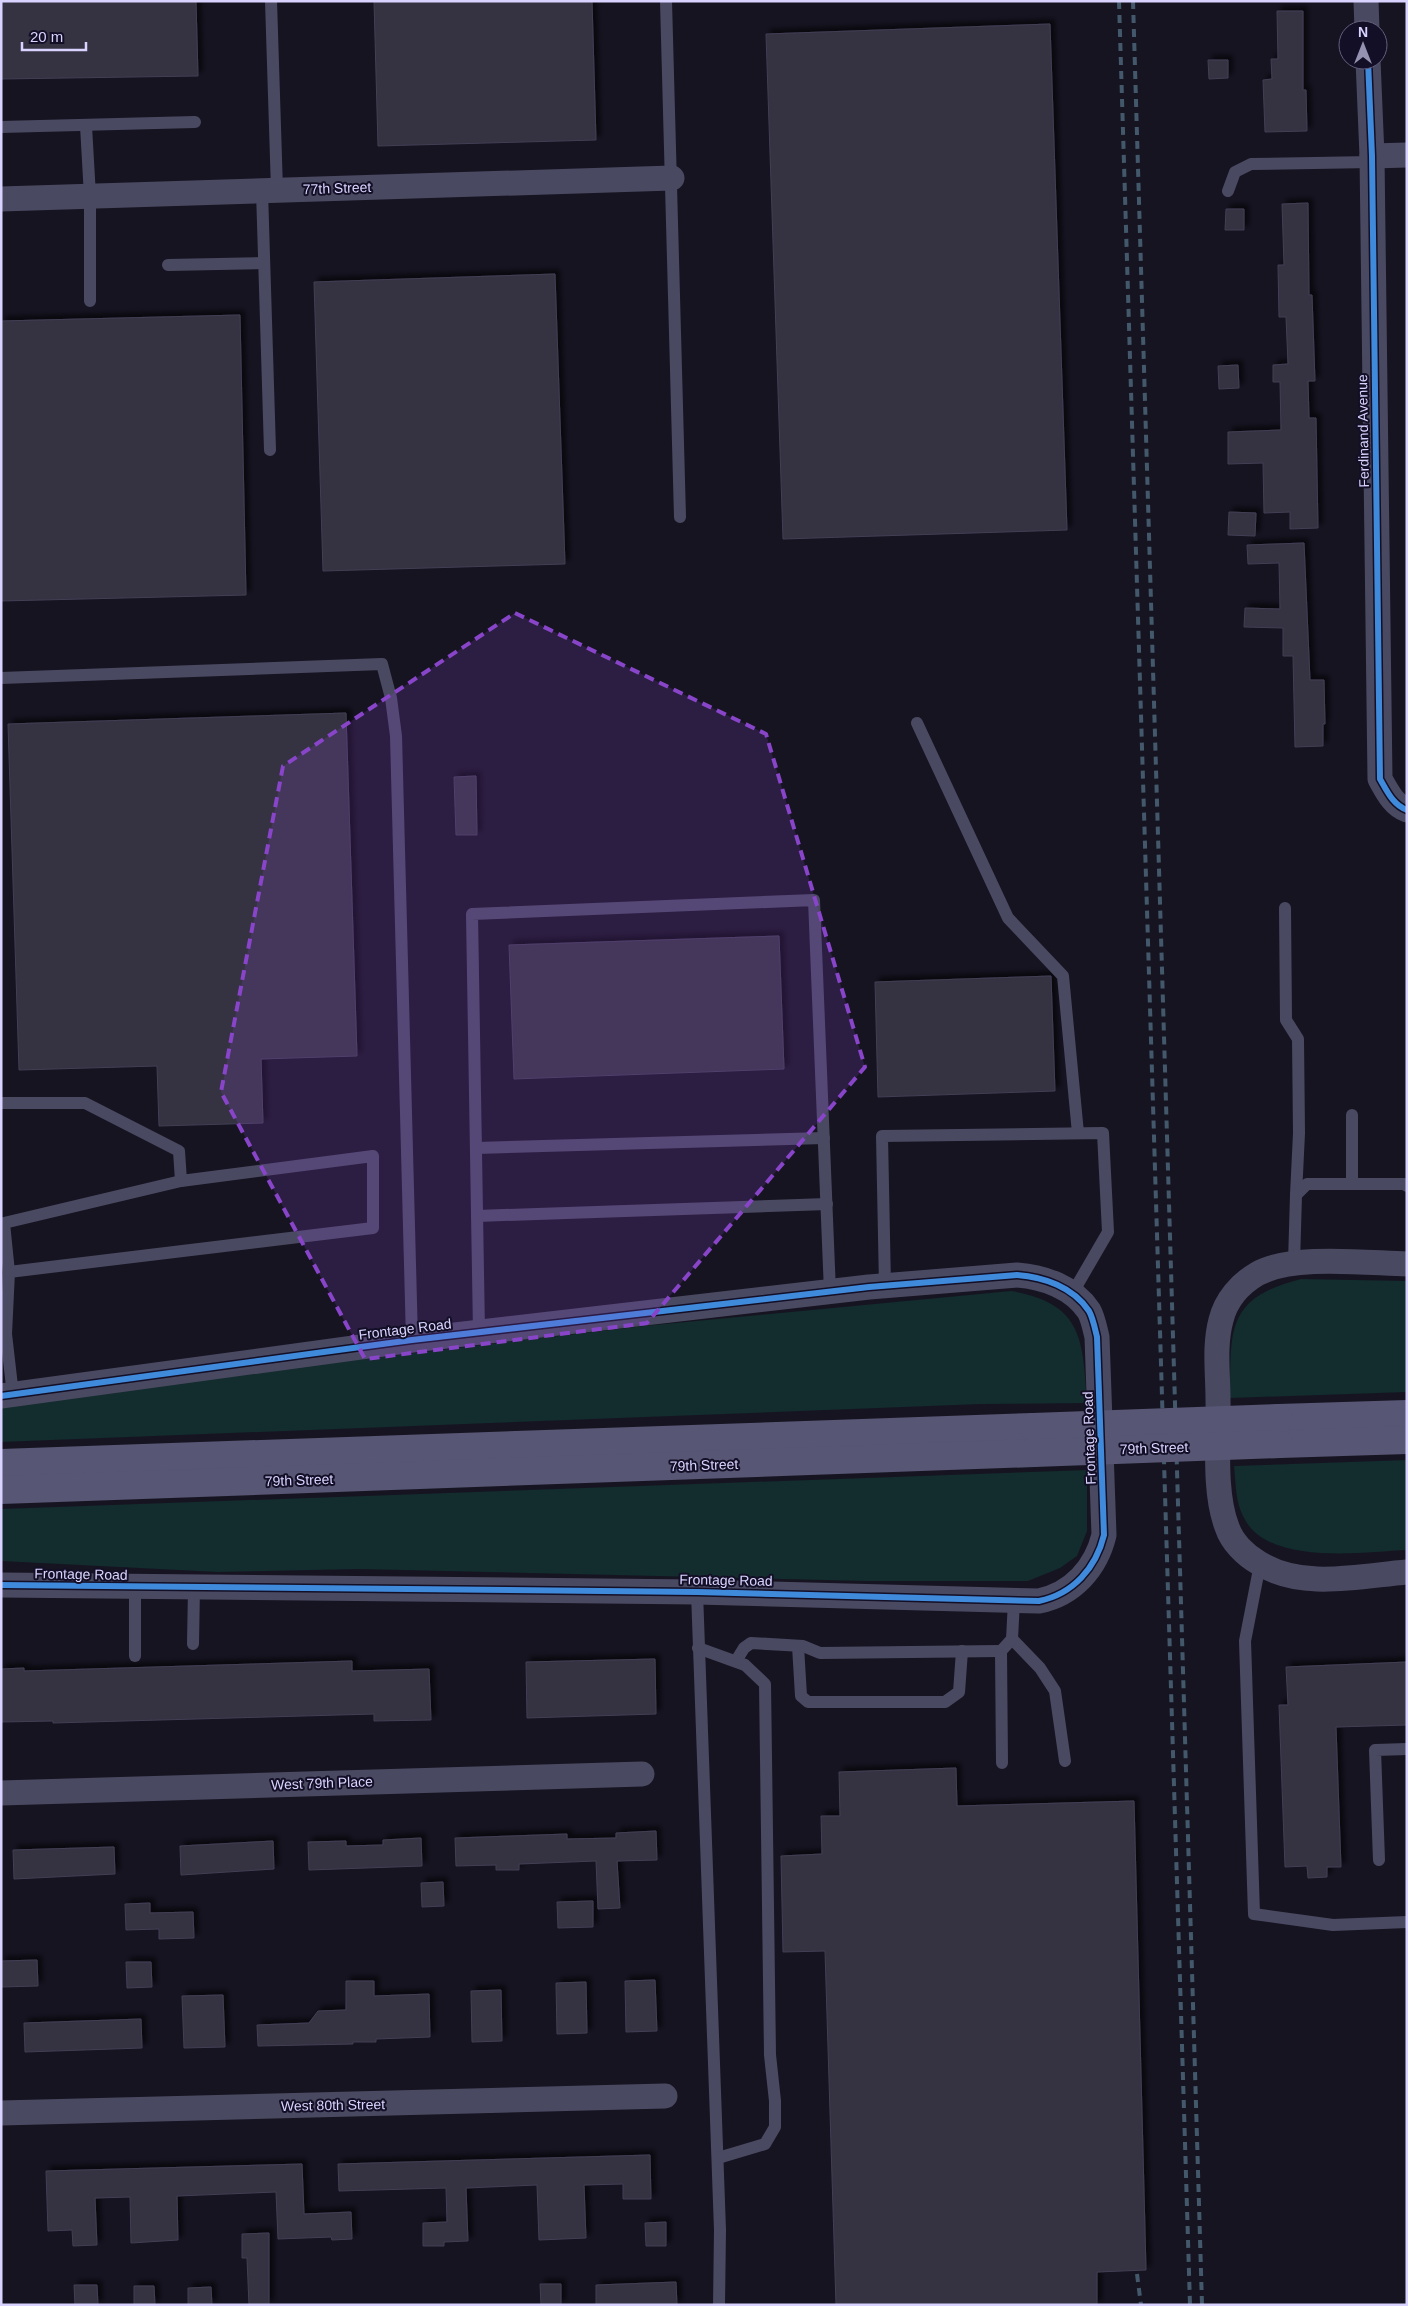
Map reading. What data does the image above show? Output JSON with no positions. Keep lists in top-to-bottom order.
{
  "streets": {
    "main road": ["79th Street"],
    "street": [
      "77th Street",
      "Ferdinand Avenue",
      "Frontage Road",
      "West 79th Place",
      "West 80th Street"
    ]
  },
  "scale_bar": "20 m",
  "north": "top"
}
